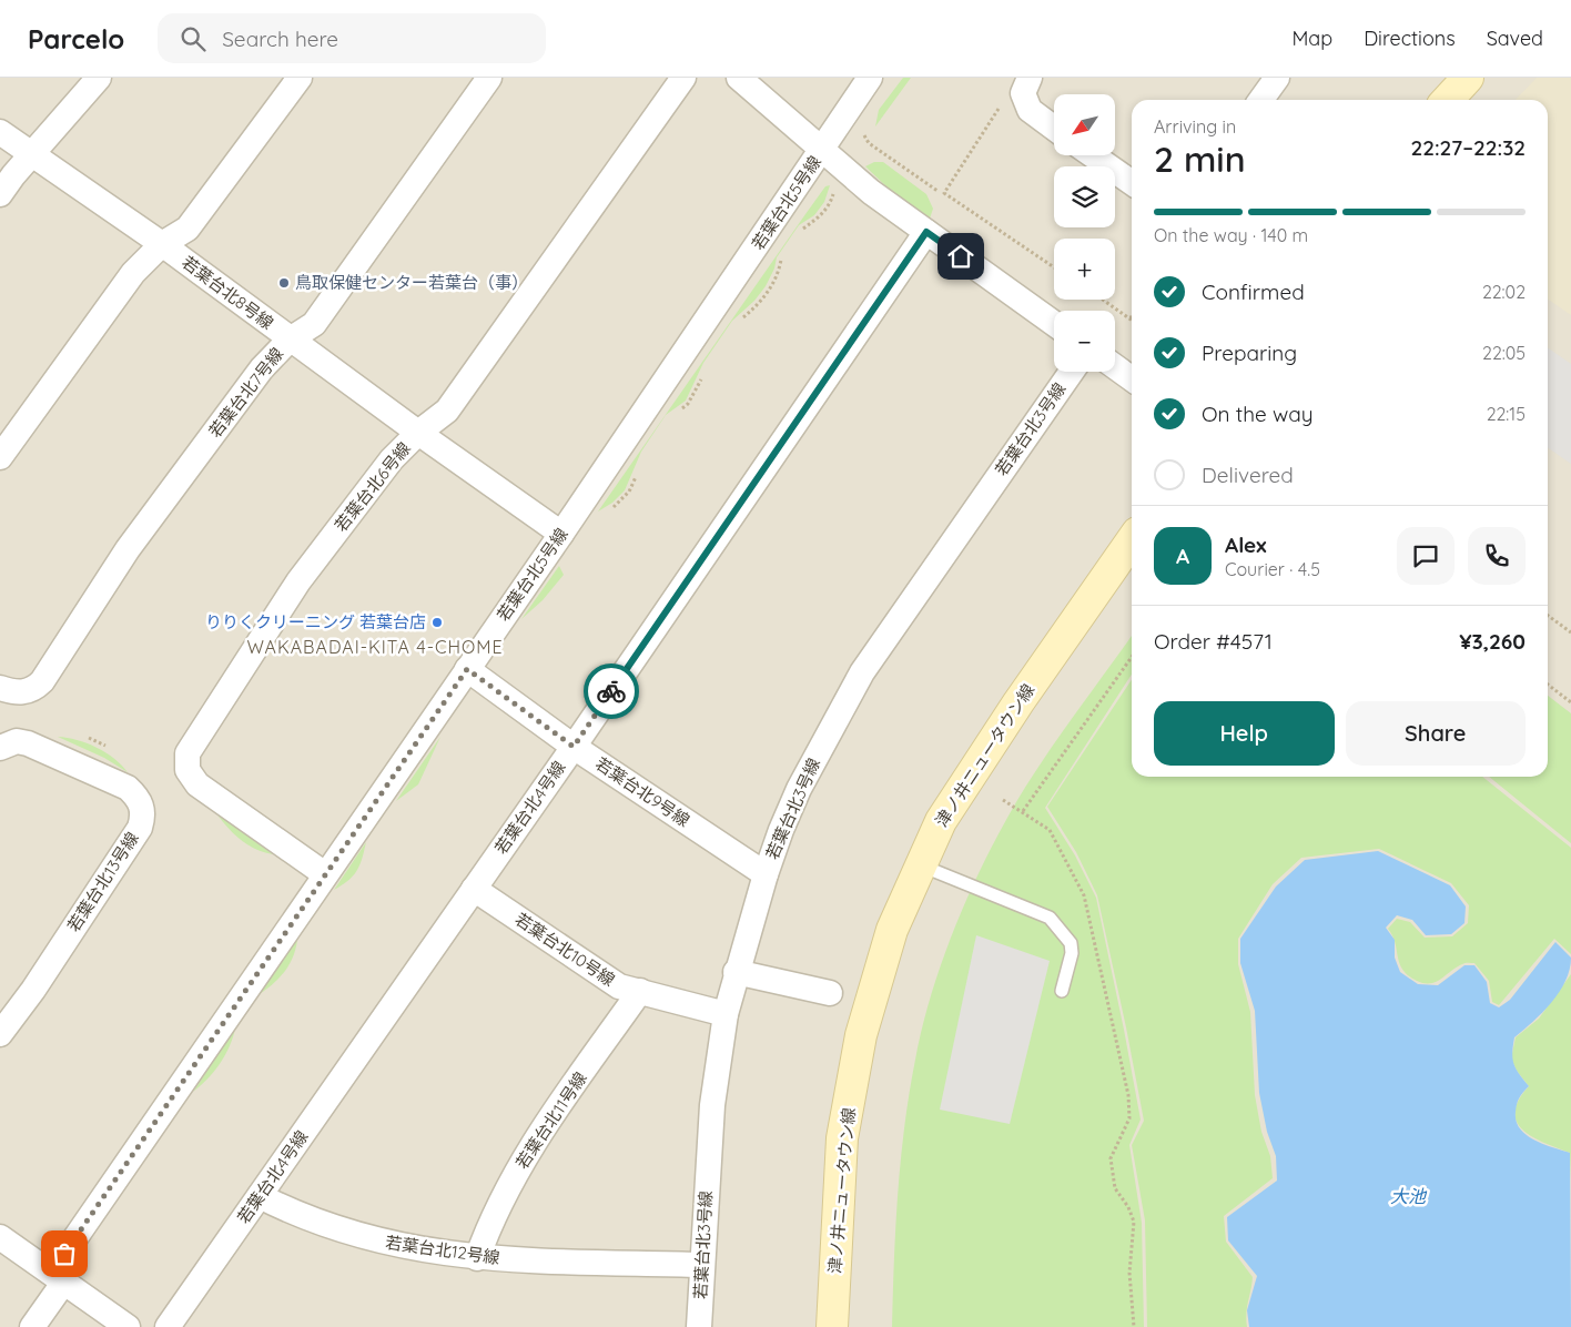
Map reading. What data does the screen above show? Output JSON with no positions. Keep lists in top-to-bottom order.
{
  "streets": {
    "street": [
      "若葉台北5号線",
      "若葉台北8号線",
      "若葉台北7号線",
      "若葉台北3号線",
      "若葉台北6号線",
      "津ノ井ニュータウン線",
      "若葉台北9号線",
      "若葉台北4号線",
      "若葉台北13号線",
      "若葉台北10号線",
      "若葉台北11号線",
      "若葉台北12号線"
    ]
  },
  "crossings": [
    ["若葉台北5号線", "若葉台北8号線"],
    ["若葉台北5号線", "若葉台北6号線"],
    ["若葉台北5号線", "若葉台北9号線"],
    ["若葉台北8号線", "若葉台北7号線"],
    ["若葉台北8号線", "若葉台北6号線"],
    ["若葉台北3号線", "若葉台北9号線"],
    ["若葉台北3号線", "若葉台北10号線"],
    ["若葉台北3号線", "若葉台北12号線"],
    ["若葉台北9号線", "若葉台北4号線"],
    ["若葉台北4号線", "若葉台北10号線"],
    ["若葉台北4号線", "若葉台北12号線"],
    ["若葉台北10号線", "若葉台北11号線"],
    ["若葉台北11号線", "若葉台北12号線"]
  ],
  "districts": ["WAKABADAI-KITA 4-CHOME"],
  "water": ["大池"],
  "places": ["鳥取保健センター若葉台（事）", "りりくクリーニング 若葉台店"],
  "north": "bottom left",
  "page": {
    "header": "Parcelo",
    "search": "Search here",
    "nav": ["Map", "Directions", "Saved"],
    "map_buttons": ["+", "−"],
    "heading": ["2 min", "Arriving in", "22:27–22:32"],
    "panel": [
      "Alex",
      "Courier · 4.5",
      "Order #4571",
      "¥3,260"
    ],
    "bar": "On the way · 140 m",
    "list": [
      ["Confirmed", "22:02"],
      ["Preparing", "22:05"],
      ["On the way", "22:15"],
      "Delivered"
    ],
    "round": "A",
    "buttons": ["Help", "Share"]
  }
}
